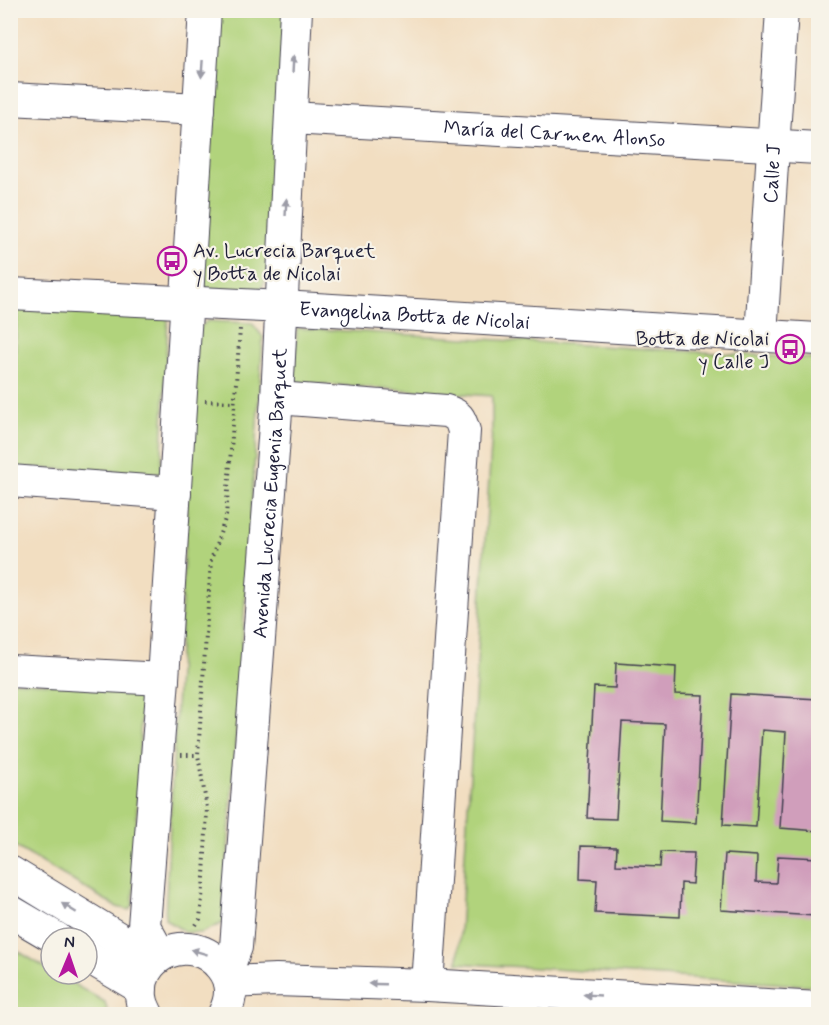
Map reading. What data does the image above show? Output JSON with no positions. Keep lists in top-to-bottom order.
{
  "streets": {
    "street": [
      "María del Carmen Alonso",
      "Calle J",
      "Evangelina Botta de Nicolai",
      "Avenida Lucrecia Eugenia Barquet"
    ]
  },
  "crossings": [
    ["María del Carmen Alonso", "Calle J"],
    ["María del Carmen Alonso", "Avenida Lucrecia Eugenia Barquet"],
    ["Calle J", "Evangelina Botta de Nicolai"],
    ["Evangelina Botta de Nicolai", "Avenida Lucrecia Eugenia Barquet"]
  ],
  "places": {
    "bus stop": ["Av. Lucrecia Barquet y Botta de Nicolai", "Botta de Nicolai y Calle J"]
  },
  "north": "top"
}
